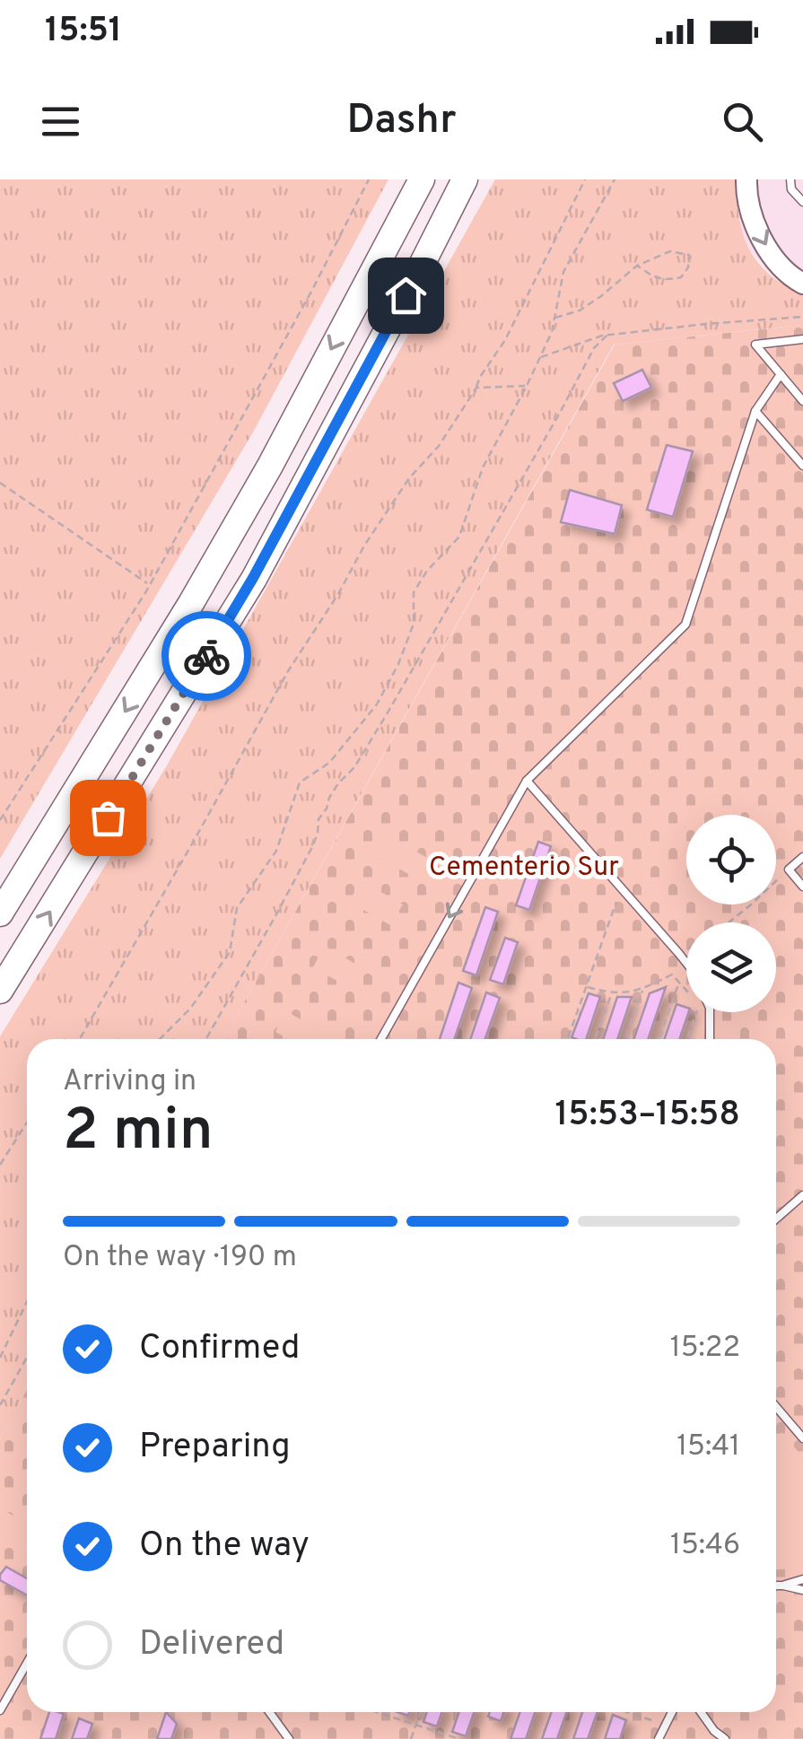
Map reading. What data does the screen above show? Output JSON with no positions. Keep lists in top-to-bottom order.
{
  "parks": ["Cementerio Sur"],
  "page": {
    "status": "15:51",
    "header": "Dashr",
    "heading": ["2 min", "Arriving in", "15:53–15:58"],
    "bar": "On the way · 190 m",
    "list": [
      ["Confirmed", "15:22"],
      ["Preparing", "15:41"],
      ["On the way", "15:46"],
      "Delivered"
    ]
  }
}
